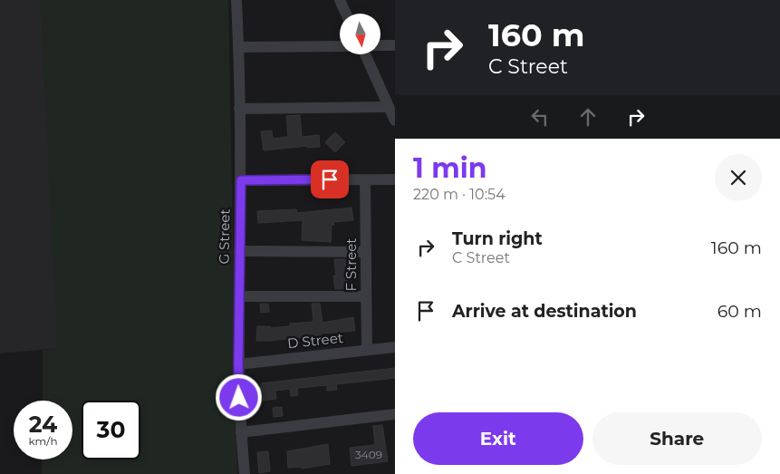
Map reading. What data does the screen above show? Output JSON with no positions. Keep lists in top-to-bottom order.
{
  "streets": {
    "street": ["G Street", "F Street", "D Street"]
  },
  "crossings": [
    ["G Street", "D Street"],
    ["F Street", "D Street"]
  ],
  "house_numbers": ["3409"],
  "north": "bottom",
  "page": {
    "turn": ["160 m", "C Street"],
    "heading": ["1 min", "220 m · 10:54"],
    "list": [
      {
        "name": "Turn right",
        "note": "C Street",
        "value": "160 m"
      },
      {
        "name": "Arrive at destination",
        "value": "60 m"
      }
    ],
    "speed": "24 km/h",
    "limit": "30",
    "buttons": ["Exit", "Share"]
  }
}
